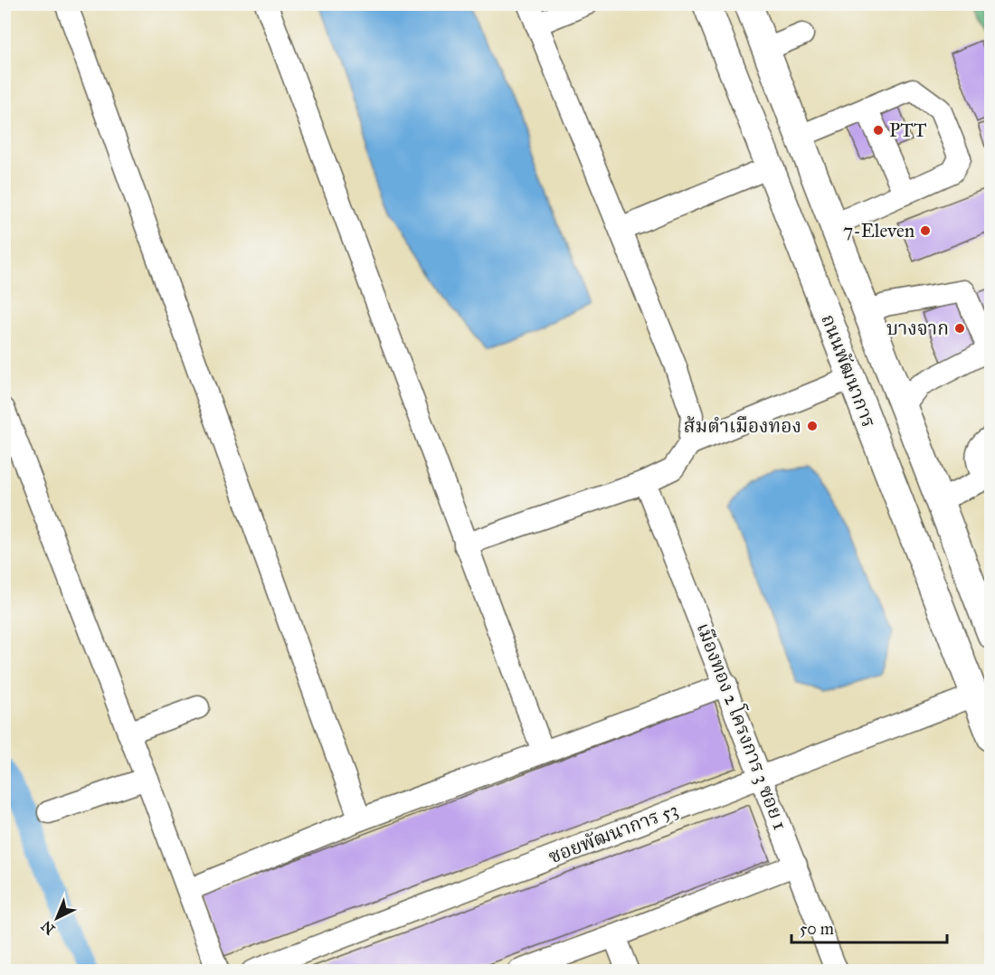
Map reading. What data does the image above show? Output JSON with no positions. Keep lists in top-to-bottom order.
{
  "streets": {
    "main road": ["ถนนพัฒนาการ"],
    "street": ["เมืองทอง 2 โครงการ 3 ซอย 1", "ซอยพัฒนาการ 53"]
  },
  "crossings": [
    ["ถนนพัฒนาการ", "ซอยพัฒนาการ 53"],
    ["เมืองทอง 2 โครงการ 3 ซอย 1", "ซอยพัฒนาการ 53"]
  ],
  "places": [
    "PTT",
    "7-Eleven",
    "บางจาก",
    "ส้มตำเมืองทอง"
  ],
  "scale_bar": "50 m",
  "north": "bottom left"
}
